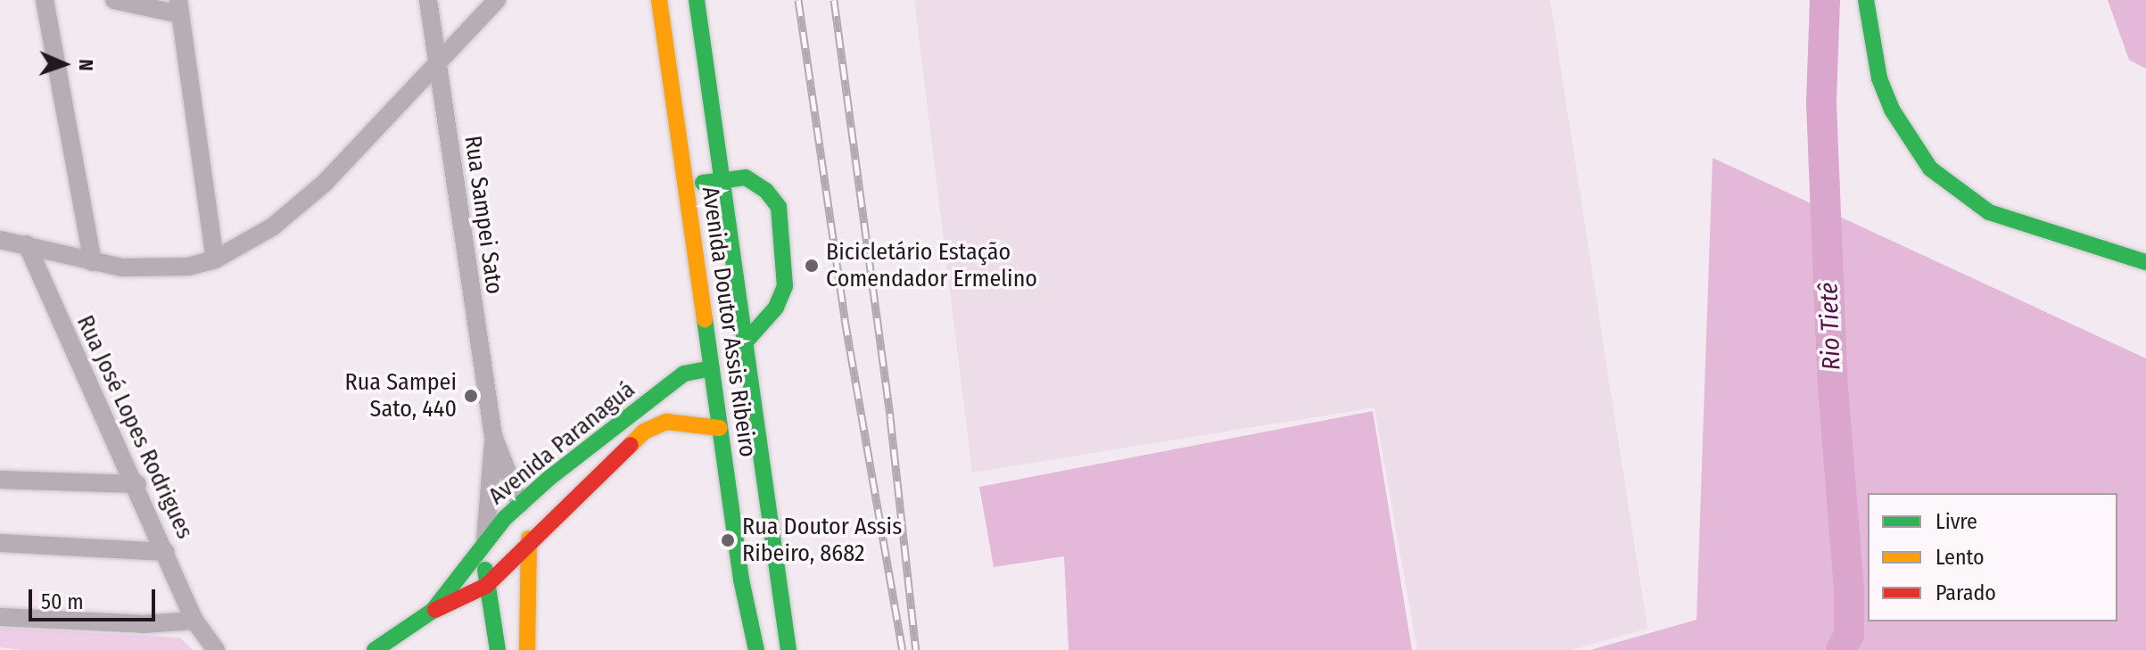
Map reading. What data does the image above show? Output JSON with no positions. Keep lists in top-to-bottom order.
{
  "streets": {
    "main road": ["Avenida Doutor Assis Ribeiro", "Avenida Paranaguá"],
    "street": ["Rua Sampei Sato", "Rua José Lopes Rodrigues"]
  },
  "crossings": [
    ["Rua Sampei Sato", "Avenida Paranaguá"],
    ["Avenida Doutor Assis Ribeiro", "Avenida Paranaguá"]
  ],
  "water": ["Rio Tietê"],
  "places": ["Bicicletário Estação Comendador Ermelino", "Rua Sampei Sato, 440", "Rua Doutor Assis Ribeiro, 8682"],
  "legend": ["Livre", "Lento", "Parado"],
  "scale_bar": "50 m",
  "north": "right"
}
